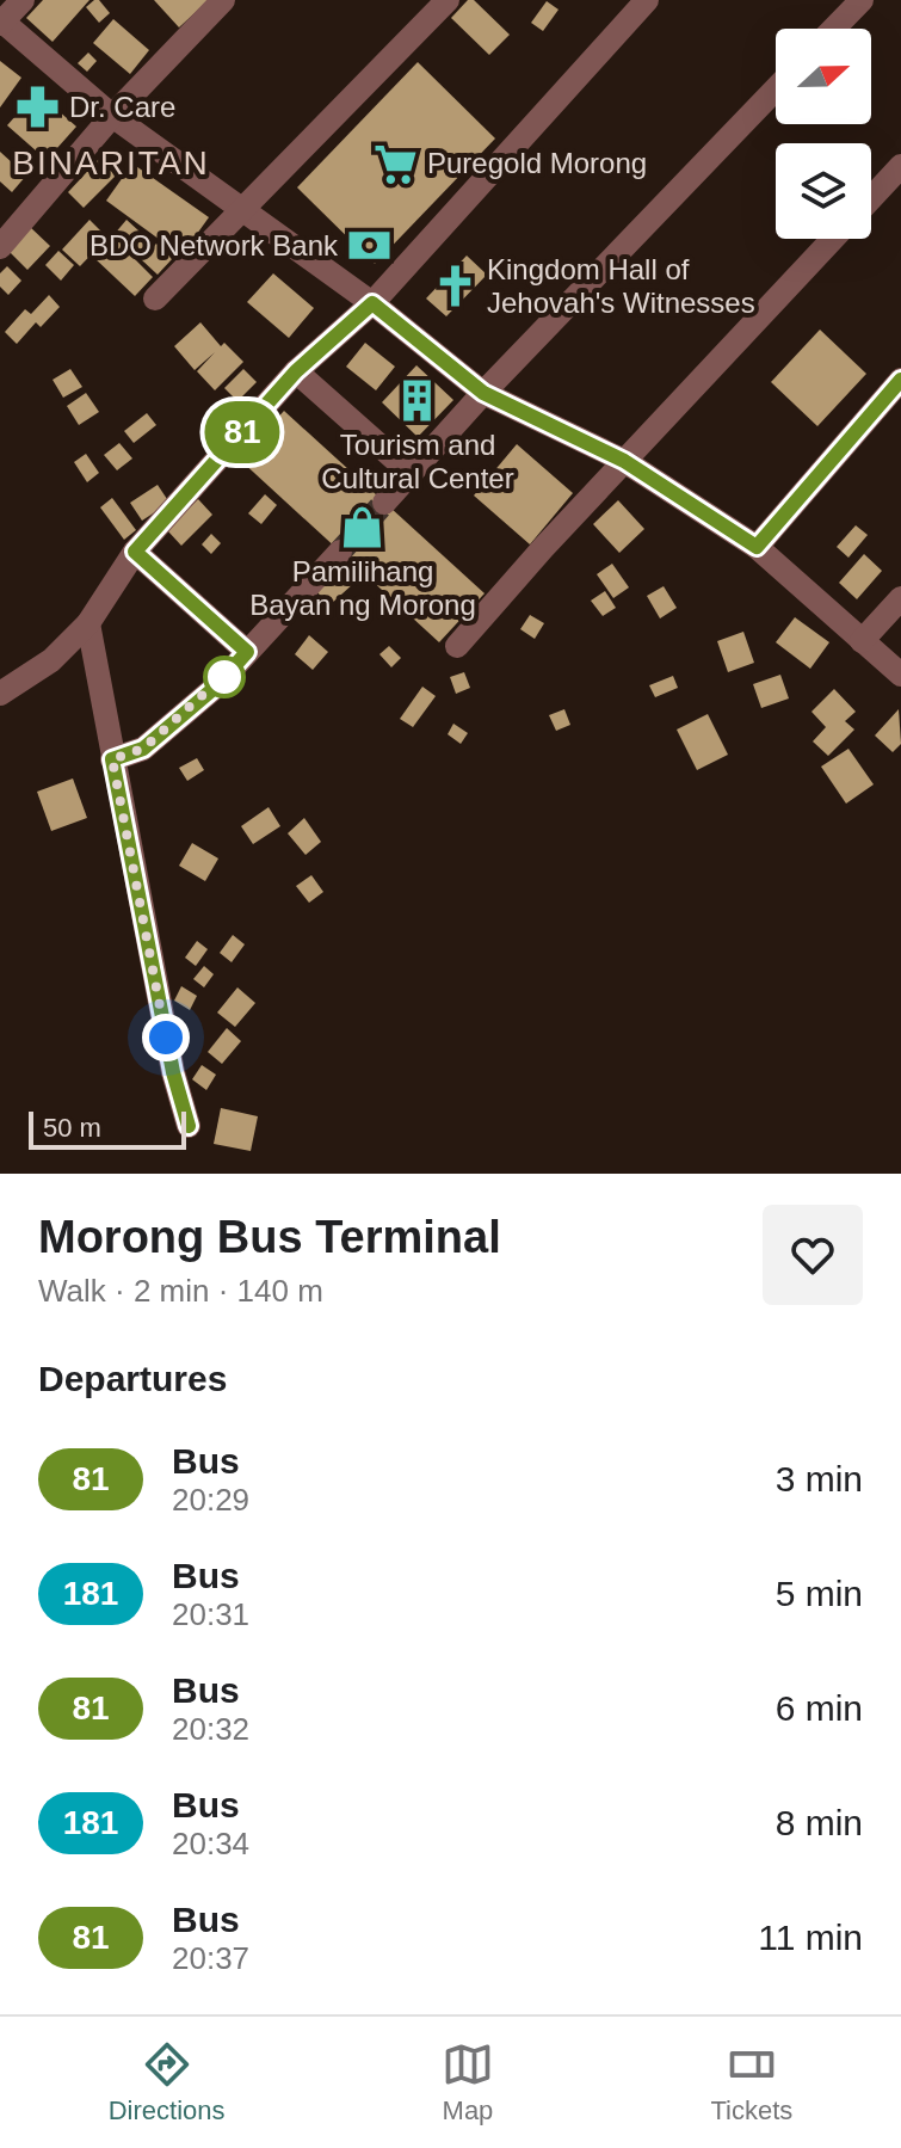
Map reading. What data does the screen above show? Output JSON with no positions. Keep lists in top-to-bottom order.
{
  "districts": ["BINARITAN"],
  "places": {
    "pharmacy": ["Dr. Care"],
    "supermarket": ["Puregold Morong"],
    "bank": ["BDO Network Bank"],
    "church": ["Kingdom Hall of Jehovah's Witnesses"],
    "building": ["Tourism and Cultural Center"],
    "shop": ["Pamilihang Bayan ng Morong"]
  },
  "lines": ["bus line 81"],
  "scale_bar": "50 m",
  "north": "right",
  "page": {
    "on_map": "81",
    "scale": "50 m",
    "heading": [
      ["Morong Bus Terminal", "Walk · 2 min · 140 m"],
      "Departures"
    ],
    "list": [
      {
        "mark": "81",
        "name": "Bus",
        "note": "20:29",
        "value": "3 min"
      },
      {
        "mark": "181",
        "name": "Bus",
        "note": "20:31",
        "value": "5 min"
      },
      {
        "mark": "81",
        "name": "Bus",
        "note": "20:32",
        "value": "6 min"
      },
      {
        "mark": "181",
        "name": "Bus",
        "note": "20:34",
        "value": "8 min"
      },
      {
        "mark": "81",
        "name": "Bus",
        "note": "20:37",
        "value": "11 min"
      }
    ],
    "tabs": ["Directions", "Map", "Tickets"]
  }
}
